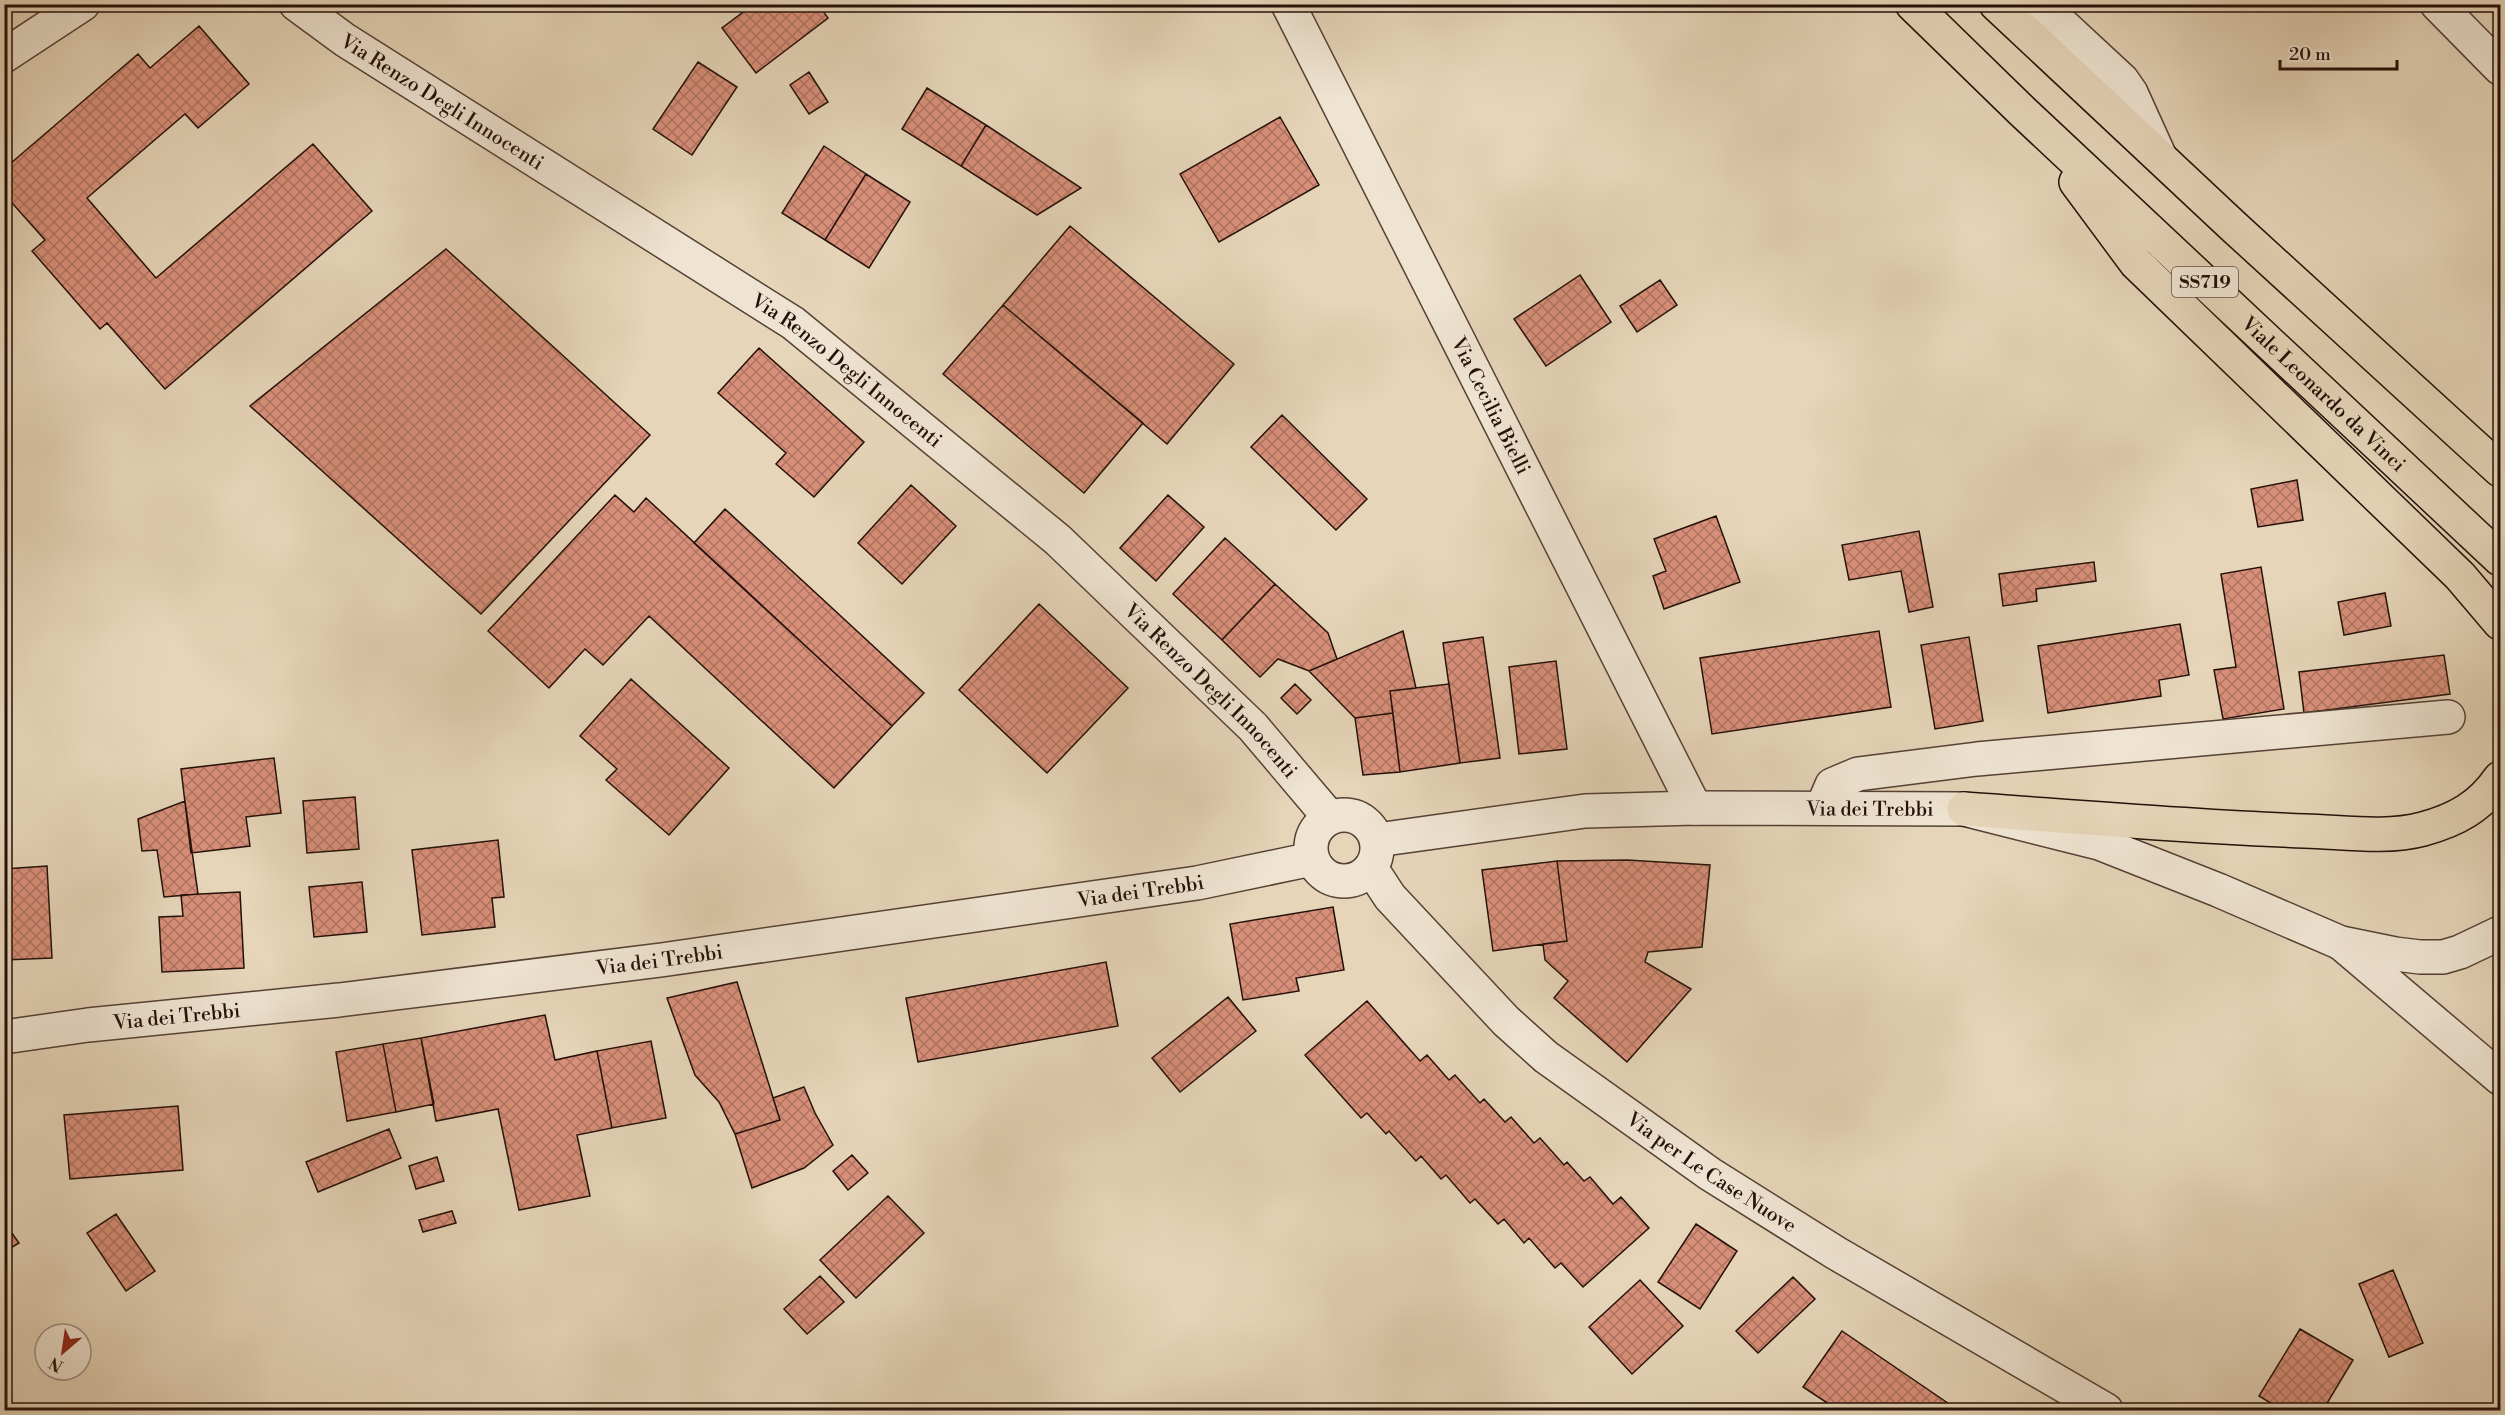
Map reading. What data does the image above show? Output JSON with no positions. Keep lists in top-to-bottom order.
{
  "streets": {
    "highway": ["SS719", "Viale Leonardo da Vinci"],
    "street": [
      "Via Renzo Degli Innocenti",
      "Via Cecilia Bielli",
      "Via dei Trebbi",
      "Via per Le Case Nuove"
    ]
  },
  "crossings": [
    ["Via Renzo Degli Innocenti", "Via dei Trebbi"],
    ["Via Renzo Degli Innocenti", "Via per Le Case Nuove"],
    ["Via Cecilia Bielli", "Via dei Trebbi"],
    ["Via dei Trebbi", "Via per Le Case Nuove"]
  ],
  "scale_bar": "20 m",
  "north": "bottom left"
}
